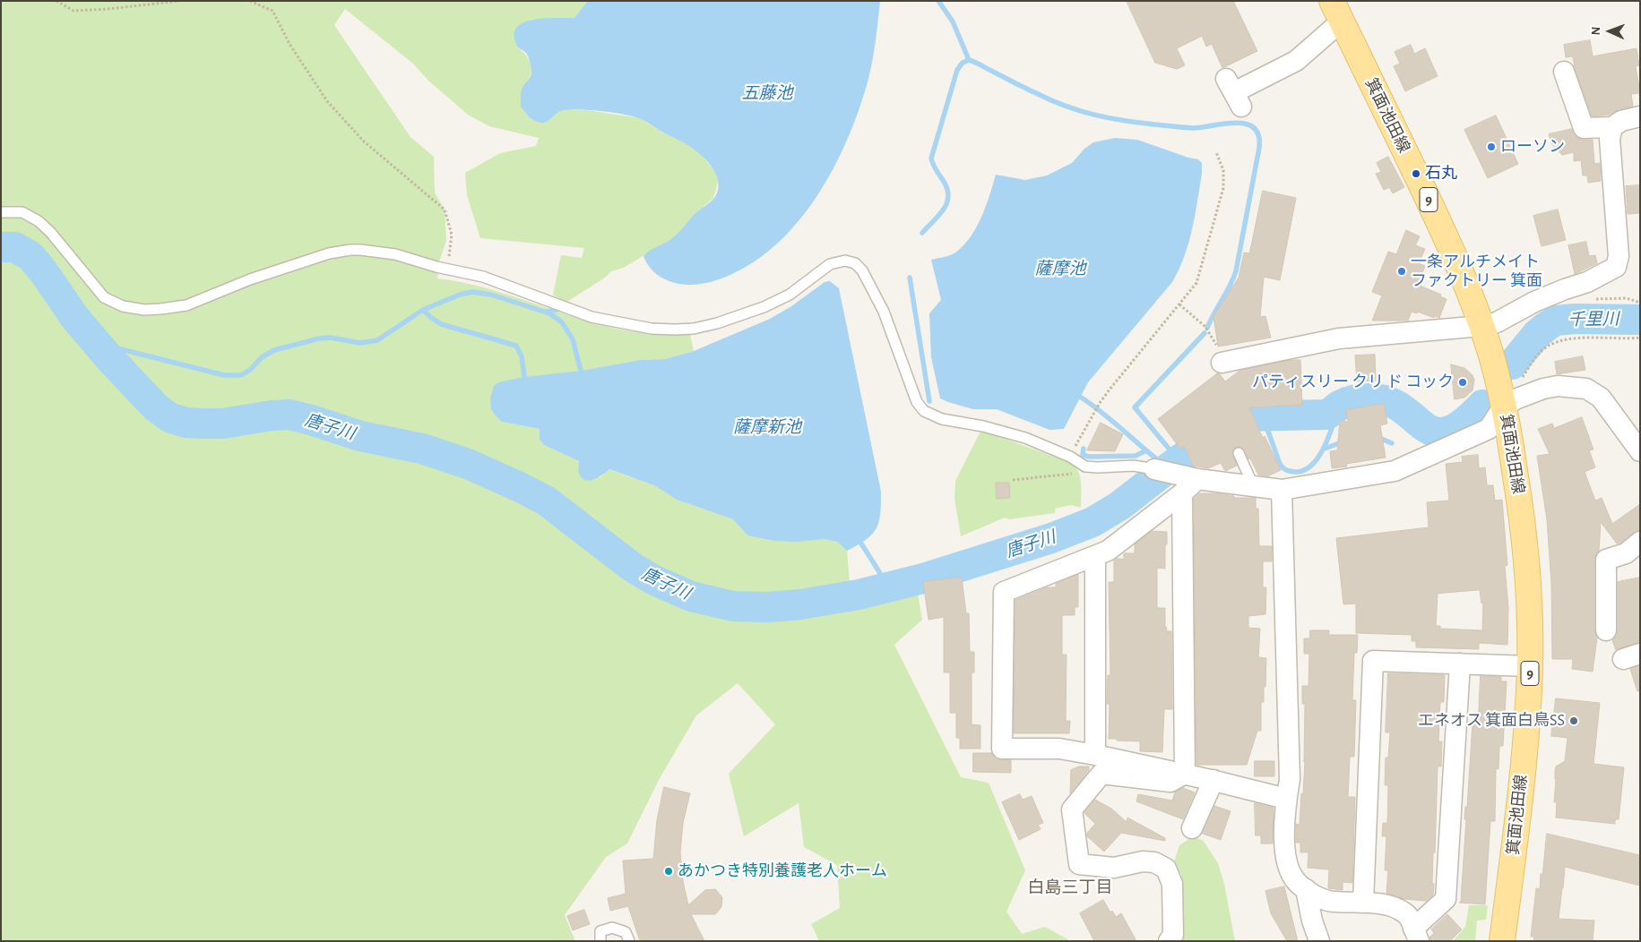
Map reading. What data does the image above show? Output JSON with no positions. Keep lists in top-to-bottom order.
{
  "streets": {
    "main road": ["箕面池田線", "9"]
  },
  "districts": ["白島三丁目"],
  "water": [
    "五藤池",
    "薩摩池",
    "千里川",
    "唐子川",
    "薩摩新池"
  ],
  "places": [
    "ローソン",
    "石丸",
    "一条アルチメイト ファクトリー 箕面",
    "パティスリー クリ ド コック",
    "エネオス 箕面白鳥SS",
    "あかつき特別養護老人ホーム"
  ],
  "north": "left"
}
